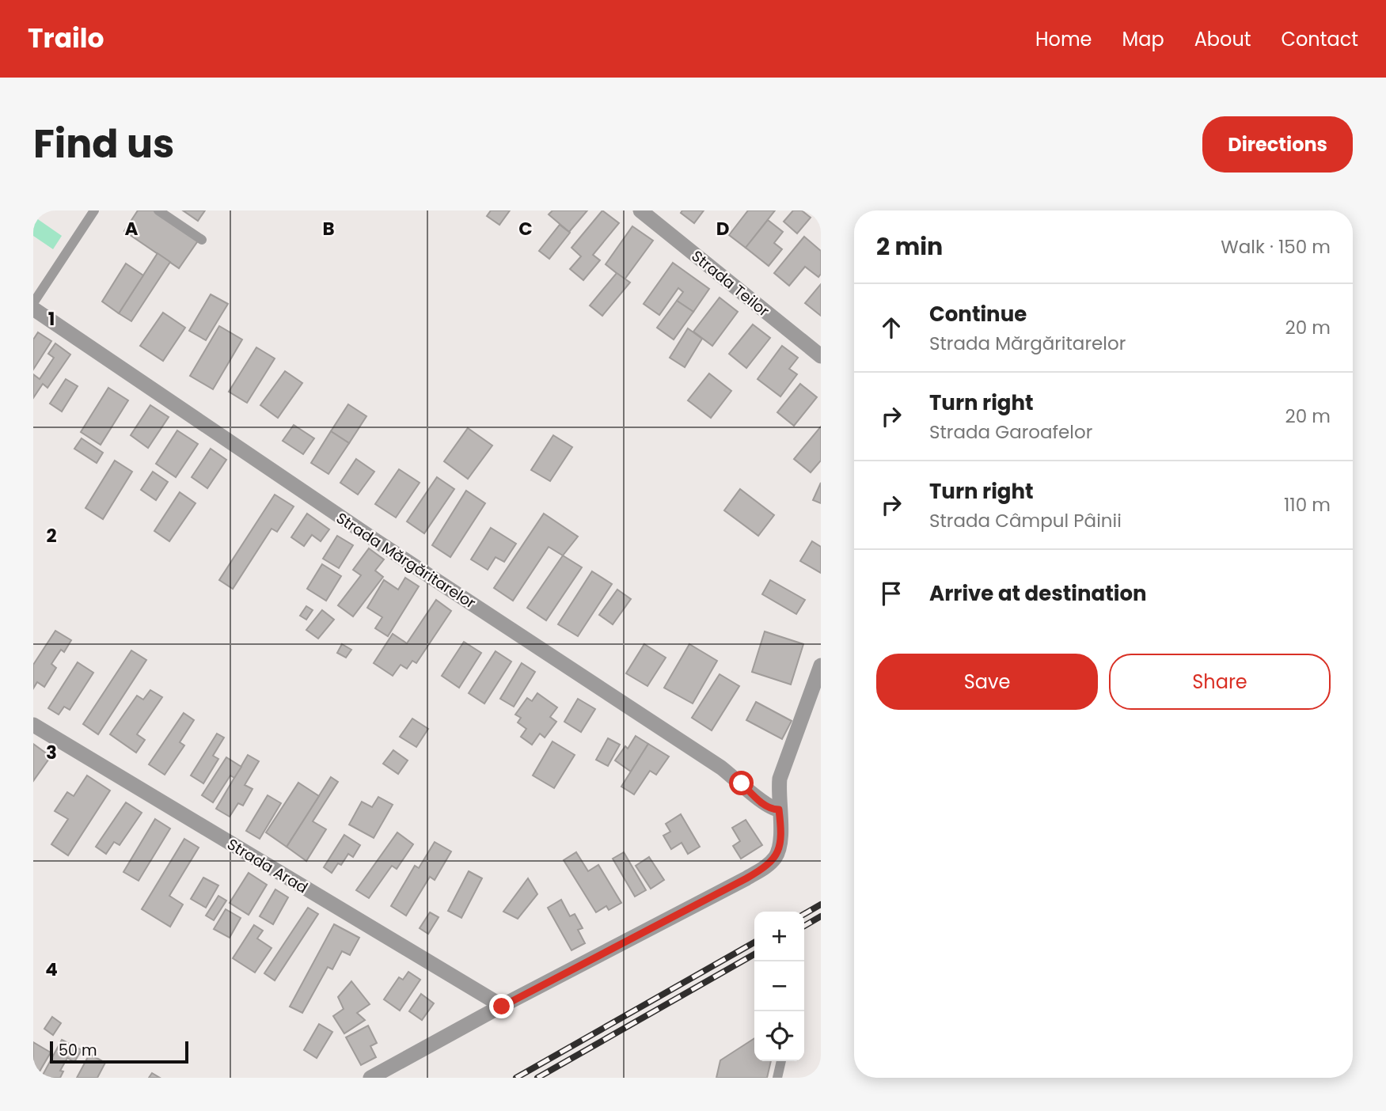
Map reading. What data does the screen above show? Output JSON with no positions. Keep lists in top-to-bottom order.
{
  "streets": {
    "street": ["Strada Teilor", "Strada Mărgăritarelor", "Strada Arad"]
  },
  "scale_bar": "50 m",
  "page": {
    "header": "Trailo",
    "nav": [
      "Home",
      "Map",
      "About",
      "Contact"
    ],
    "title": "Find us",
    "buttons": [
      "Directions",
      ["Save", "Share"]
    ],
    "heading": ["2 min", "Walk · 150 m"],
    "list": [
      ["Continue", "Strada Mărgăritarelor", "20 m"],
      ["Turn right", "Strada Garoafelor", "20 m"],
      ["Turn right", "Strada Câmpul Pâinii", "110 m"],
      "Arrive at destination"
    ],
    "map_buttons": ["+", "−"],
    "scale": "50 m"
  },
  "grid": {
    "columns": [
      "A",
      "B",
      "C",
      "D"
    ],
    "rows": [
      "1",
      "2",
      "3",
      "4"
    ]
  }
}
